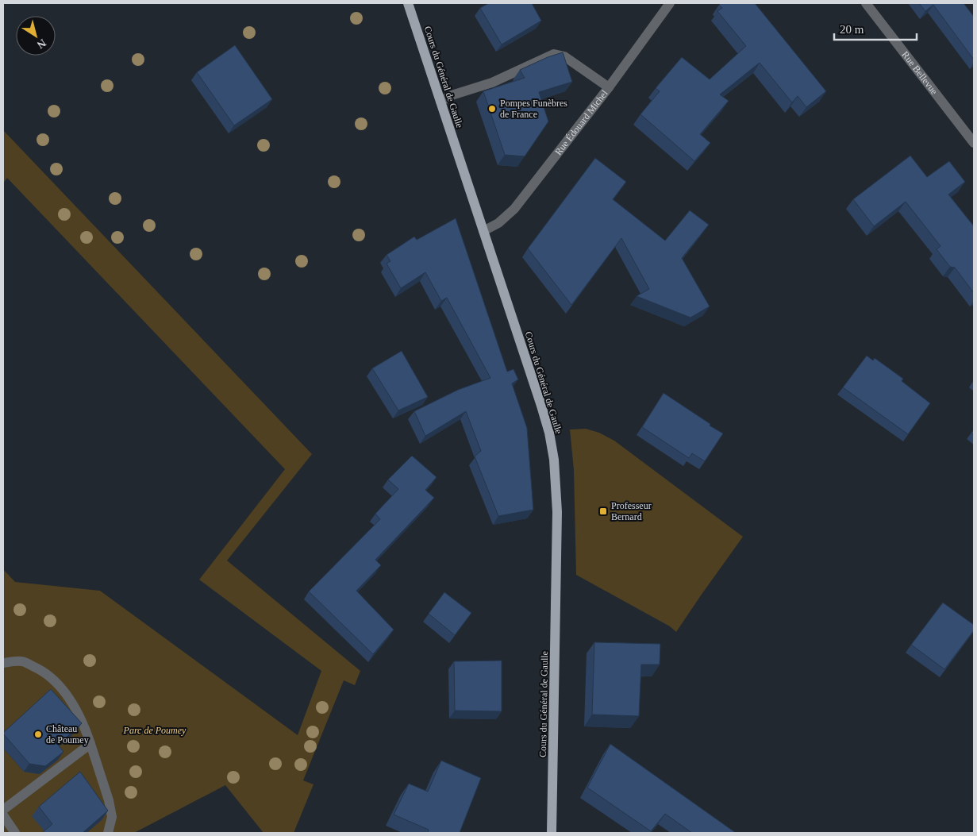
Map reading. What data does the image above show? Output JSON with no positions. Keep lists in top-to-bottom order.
{
  "streets": {
    "main road": ["Cours du Général de Gaulle"],
    "street": ["Rue Bellevue", "Rue Édouard Michel"]
  },
  "crossings": [
    ["Cours du Général de Gaulle", "Rue Édouard Michel"]
  ],
  "parks": ["Parc de Poumey"],
  "places": {
    "other": ["Pompes Funèbres de France", "Château de Poumey"],
    "transit": ["Professeur Bernard"]
  },
  "scale_bar": "20 m",
  "north": "bottom right"
}
